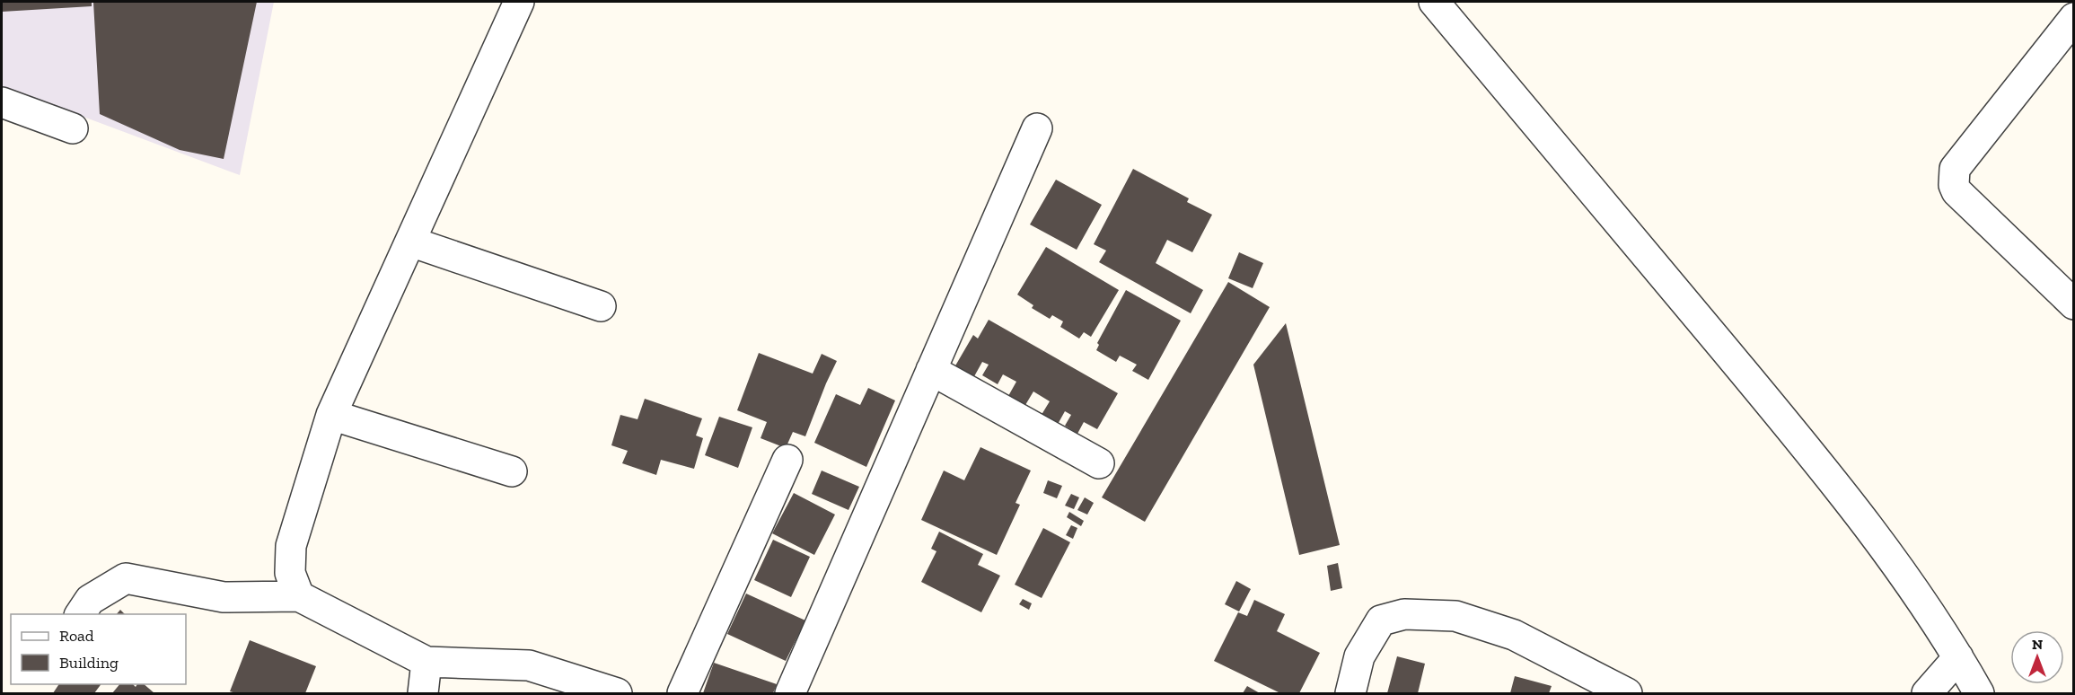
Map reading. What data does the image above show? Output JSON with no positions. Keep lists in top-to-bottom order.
{
  "legend": ["Road", "Building"],
  "north": "top"
}
